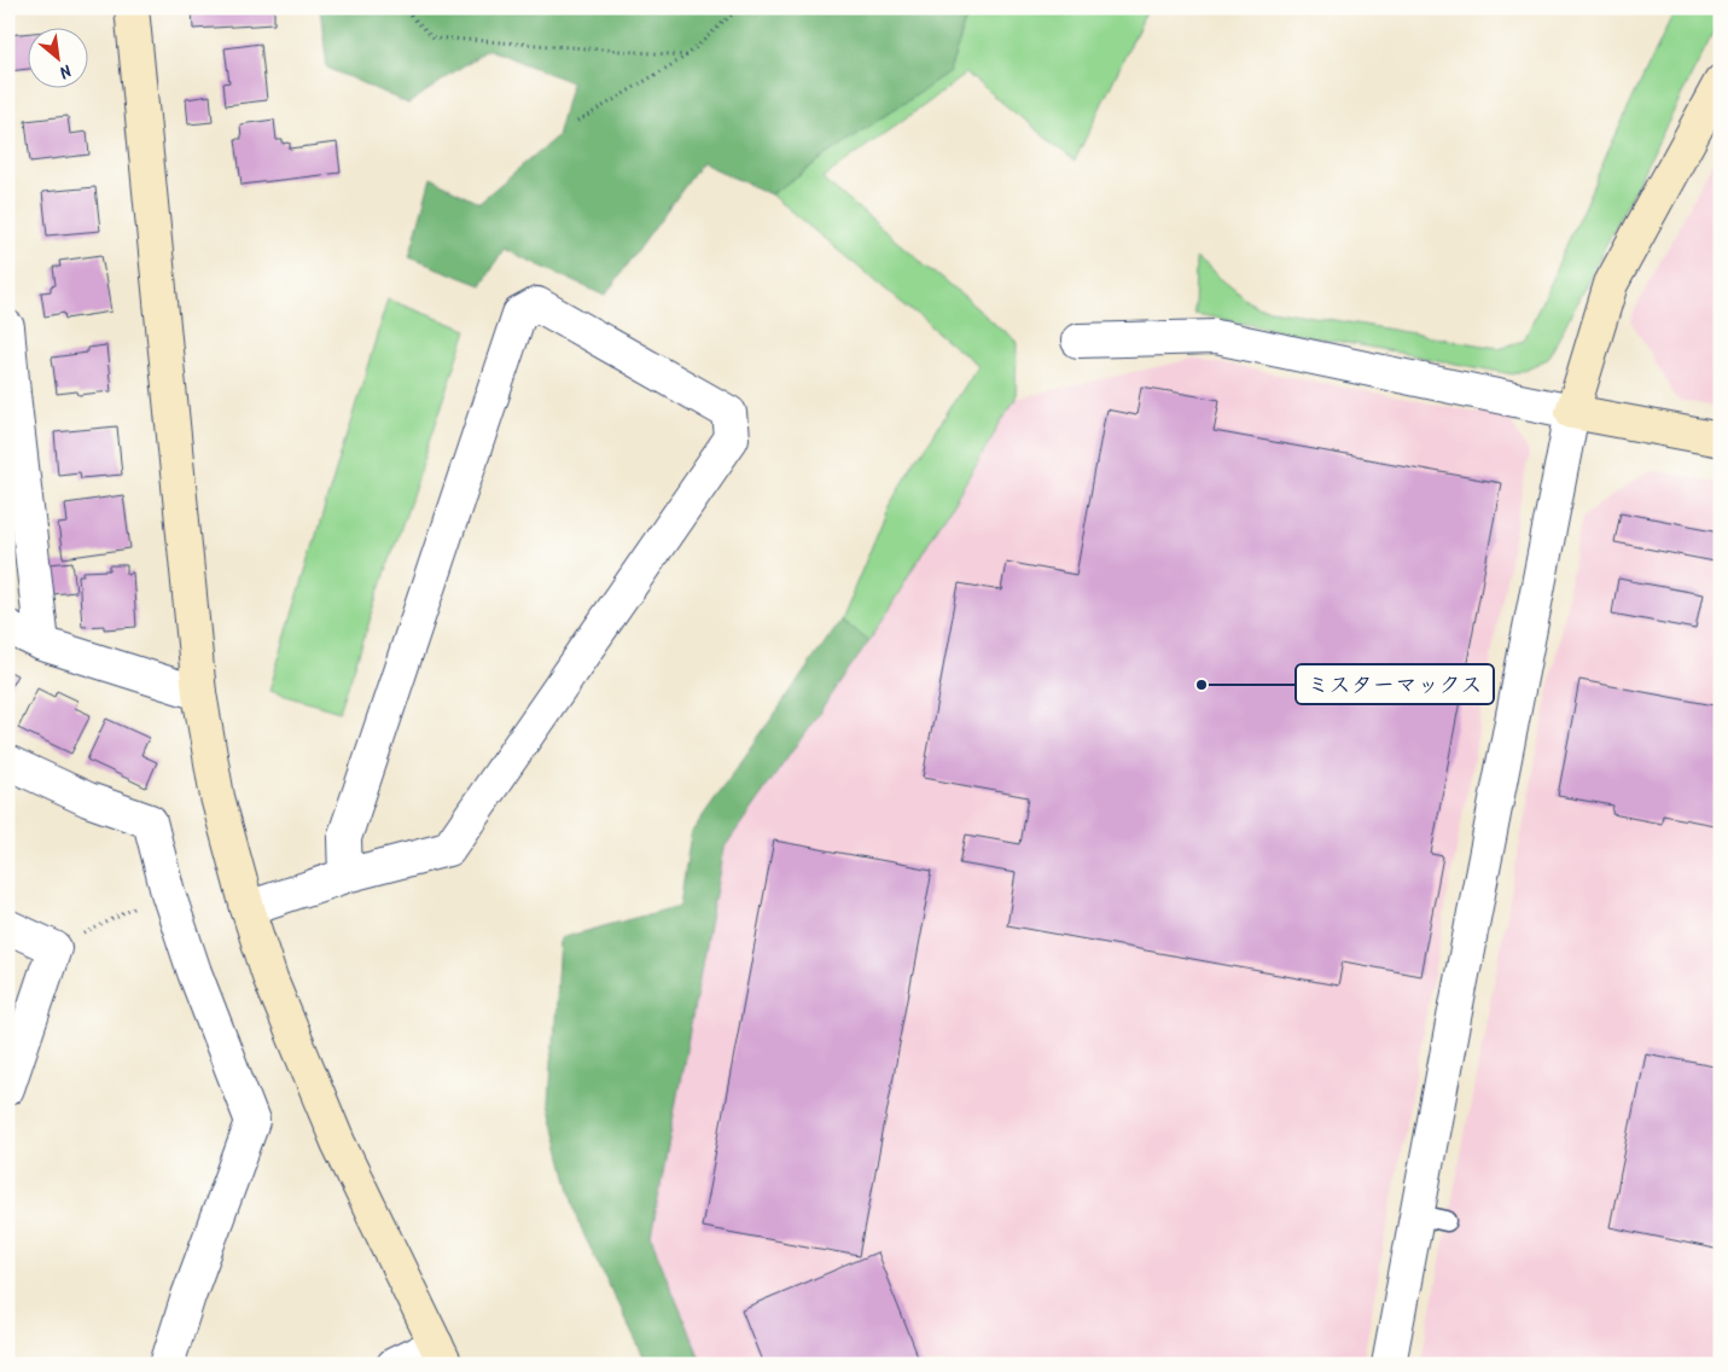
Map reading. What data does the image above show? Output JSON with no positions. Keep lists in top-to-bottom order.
{
  "places": ["ミスターマックス"],
  "north": "bottom right"
}
